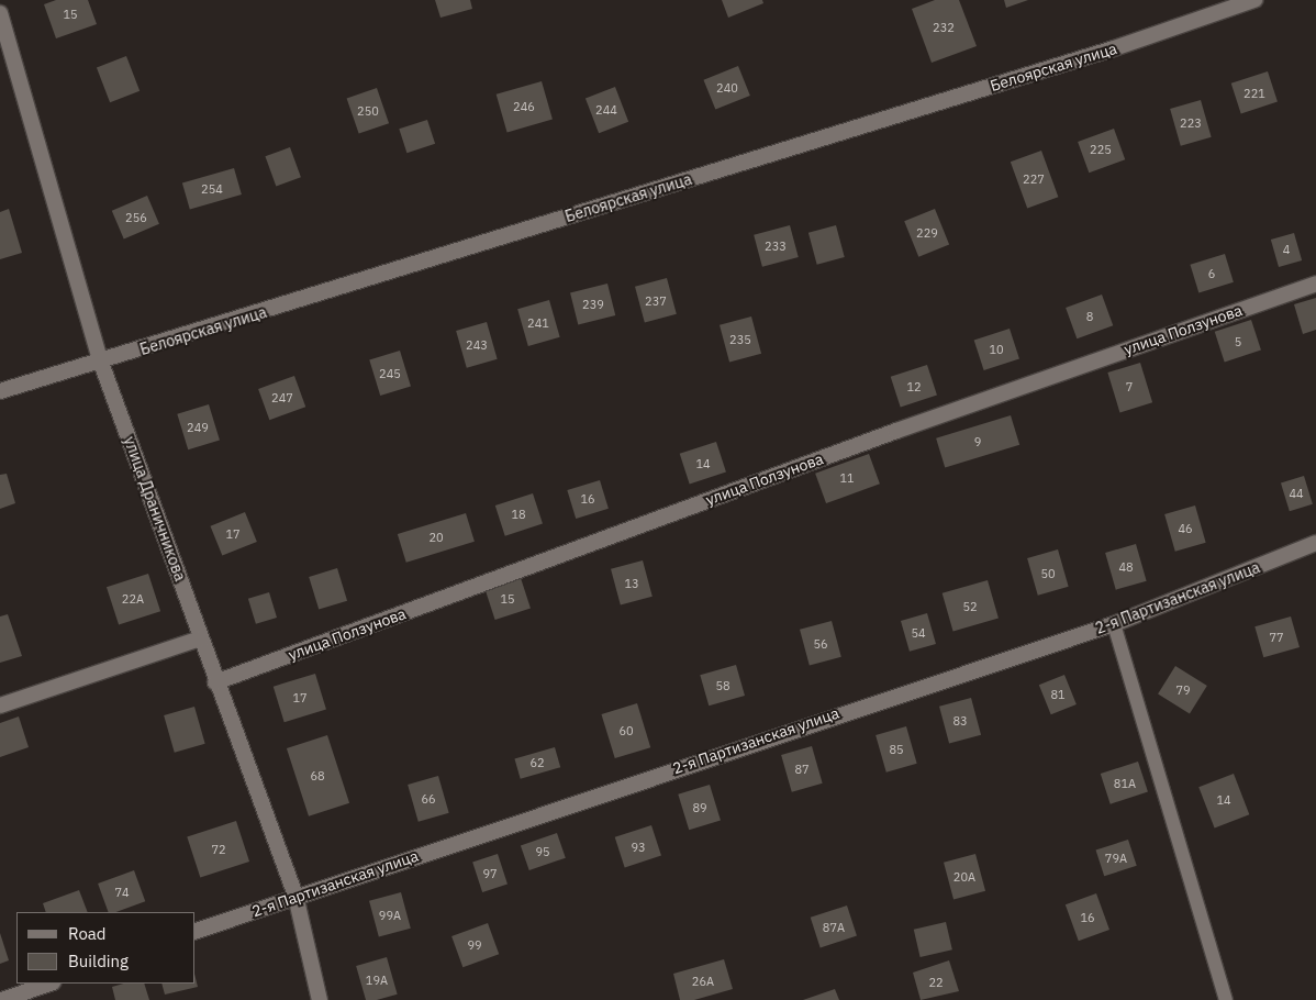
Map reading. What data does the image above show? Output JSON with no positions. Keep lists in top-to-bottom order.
{
  "streets": {
    "street": [
      "Белоярская улица",
      "улица Ползунова",
      "улица Драничникова",
      "2-я Партизанская улица"
    ]
  },
  "crossings": [
    ["Белоярская улица", "улица Драничникова"],
    ["улица Ползунова", "улица Драничникова"],
    ["улица Драничникова", "2-я Партизанская улица"]
  ],
  "house_numbers": [
    "15",
    "232",
    "240",
    "221",
    "246",
    "244",
    "250",
    "223",
    "225",
    "227",
    "254",
    "256",
    "229",
    "233",
    "4",
    "6",
    "237",
    "239",
    "8",
    "241",
    "235",
    "5",
    "243",
    "10",
    "245",
    "12",
    "7",
    "247",
    "249",
    "9",
    "14",
    "11",
    "44",
    "16",
    "18",
    "46",
    "17",
    "20",
    "48",
    "50",
    "13",
    "22А",
    "15",
    "52",
    "54",
    "77",
    "56",
    "58",
    "79",
    "81",
    "17",
    "83",
    "60",
    "85",
    "62",
    "87",
    "68",
    "81А",
    "66",
    "14",
    "89",
    "93",
    "72",
    "95",
    "79А",
    "97",
    "20А",
    "74",
    "99А",
    "16",
    "87А",
    "99",
    "19А",
    "26А",
    "22"
  ],
  "legend": ["Road", "Building"]
}
